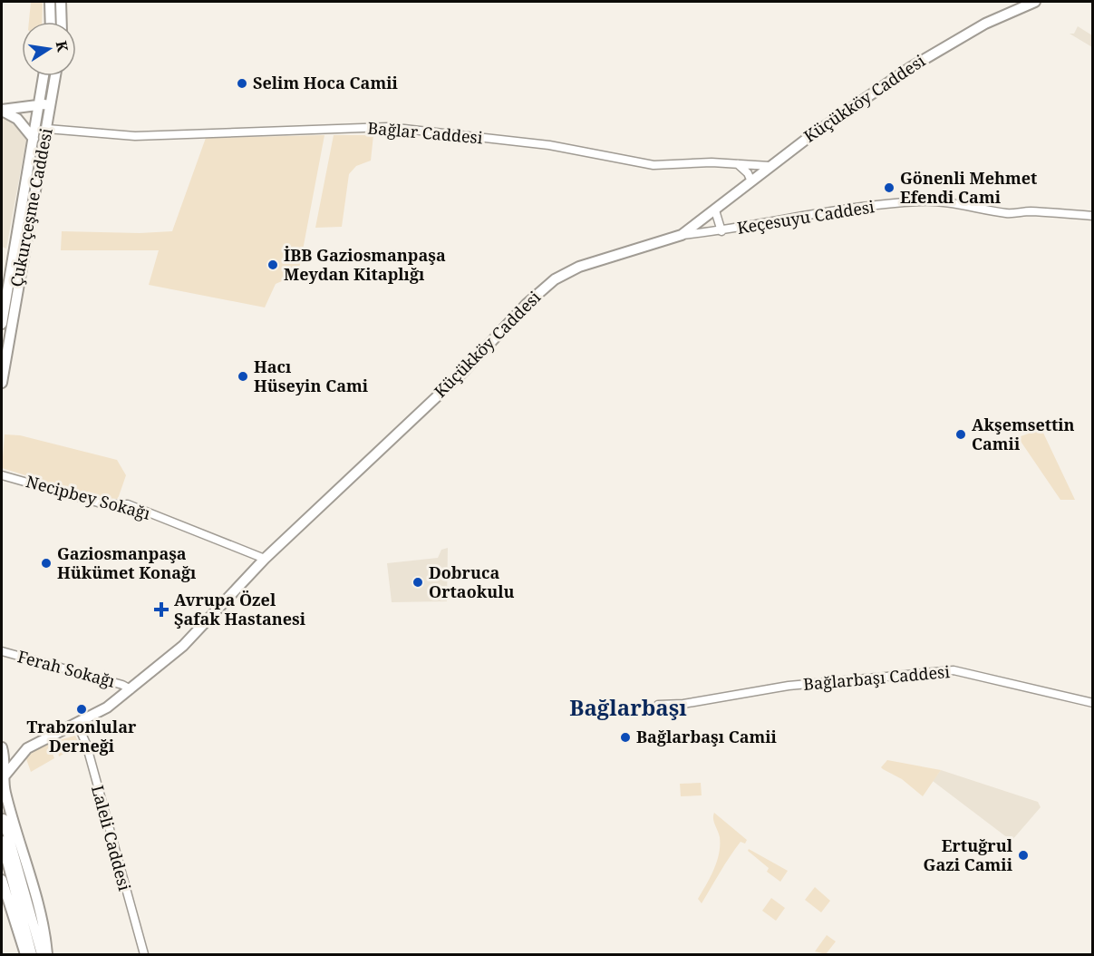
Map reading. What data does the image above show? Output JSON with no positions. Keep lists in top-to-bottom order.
{
  "streets": {
    "main road": ["Küçükköy Caddesi", "Çukurçeşme Caddesi"],
    "street": [
      "Bağlar Caddesi",
      "Keçesuyu Caddesi",
      "Necipbey Sokağı",
      "Ferah Sokağı",
      "Bağlarbaşı Caddesi",
      "Laleli Caddesi"
    ]
  },
  "crossings": [
    ["Küçükköy Caddesi", "Bağlar Caddesi"],
    ["Küçükköy Caddesi", "Keçesuyu Caddesi"],
    ["Küçükköy Caddesi", "Necipbey Sokağı"],
    ["Küçükköy Caddesi", "Ferah Sokağı"],
    ["Küçükköy Caddesi", "Laleli Caddesi"],
    ["Bağlar Caddesi", "Çukurçeşme Caddesi"]
  ],
  "districts": ["Bağlarbaşı"],
  "places": {
    "other": [
      "Selim Hoca Camii",
      "Gönenli Mehmet Efendi Cami",
      "İBB Gaziosmanpaşa Meydan Kitaplığı",
      "Hacı Hüseyin Cami",
      "Akşemsettin Camii",
      "Gaziosmanpaşa Hükümet Konağı",
      "Dobruca Ortaokulu",
      "Trabzonlular Derneği",
      "Bağlarbaşı Camii",
      "Ertuğrul Gazi Camii"
    ],
    "health": ["Avrupa Özel Şafak Hastanesi"]
  },
  "north": "right"
}
